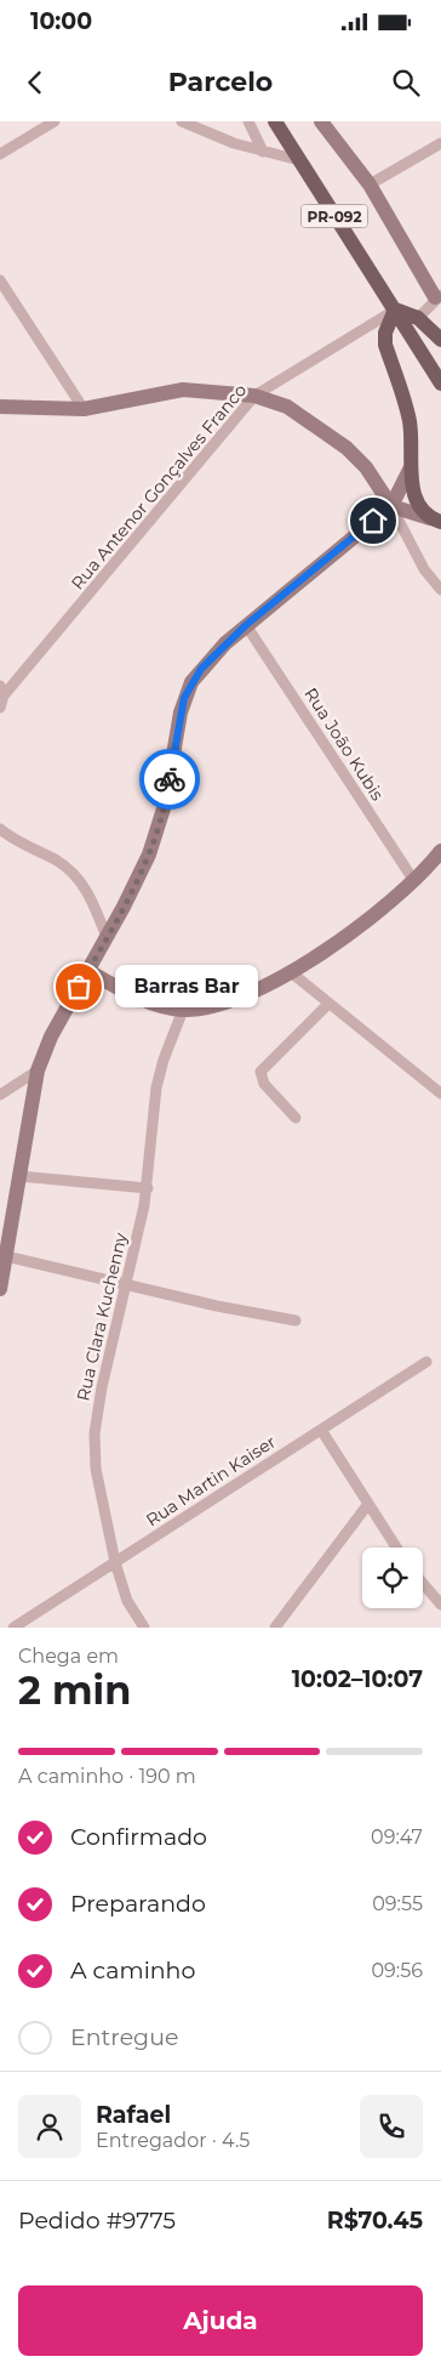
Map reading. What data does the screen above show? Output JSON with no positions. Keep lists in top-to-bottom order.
{
  "streets": {
    "main road": ["PR-092"],
    "street": [
      "Rua Antenor Gonçalves Franco",
      "Rua João Kubis",
      "Rua Clara Kuchenny",
      "Rua Martin Kaiser"
    ]
  },
  "crossings": [
    ["PR-092", "Rua Antenor Gonçalves Franco"],
    ["Rua Clara Kuchenny", "Rua Martin Kaiser"]
  ],
  "places": ["Barras Bar"],
  "page": {
    "status": "10:00",
    "header": "Parcelo",
    "bubble": "Barras Bar",
    "heading": ["2 min", "Chega em", "10:02–10:07"],
    "panel": [
      "Rafael",
      "Entregador · 4.5",
      "Pedido #9775",
      "R$70.45"
    ],
    "bar": "A caminho · 190 m",
    "list": [
      ["Confirmado", "09:47"],
      ["Preparando", "09:55"],
      ["A caminho", "09:56"],
      "Entregue"
    ],
    "buttons": "Ajuda"
  }
}
